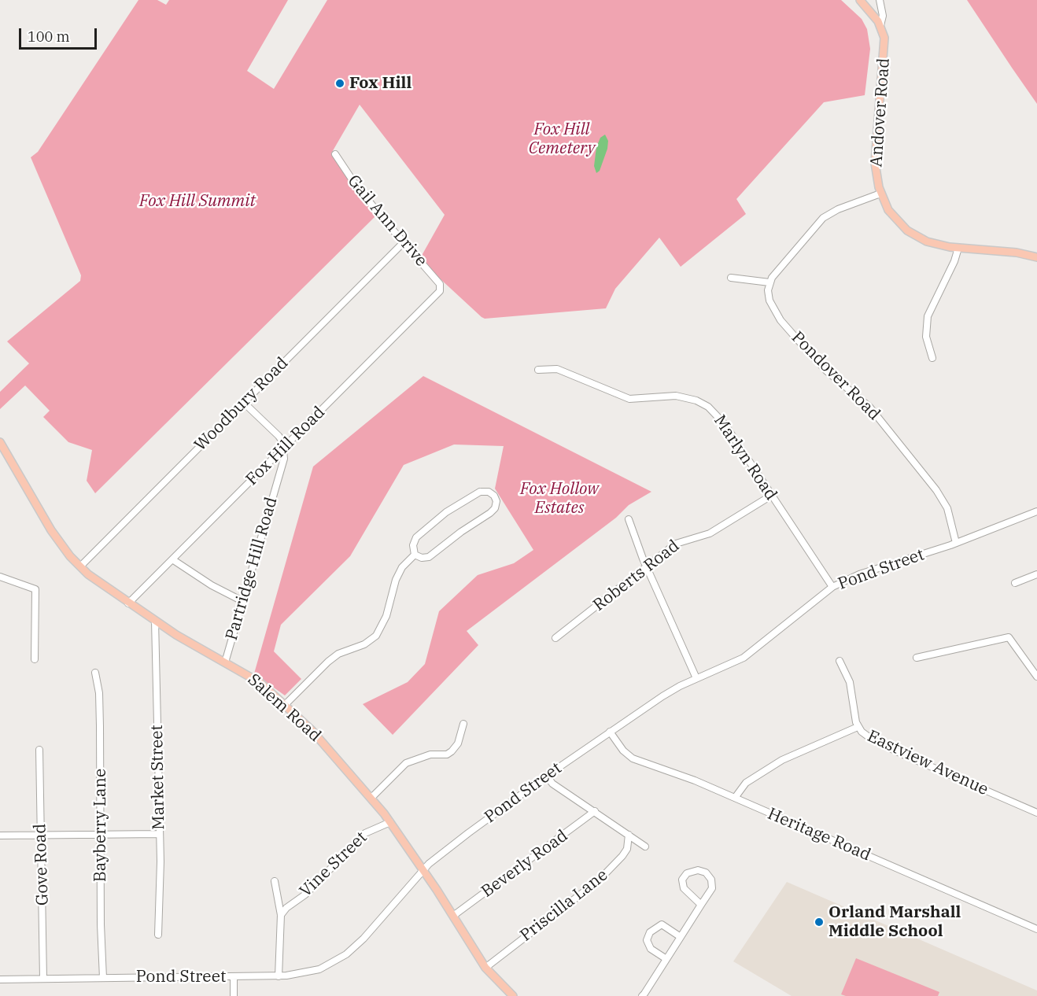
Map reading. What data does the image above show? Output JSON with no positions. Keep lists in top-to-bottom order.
{
  "streets": {
    "main road": ["Andover Road", "Salem Road"],
    "street": [
      "Gail Ann Drive",
      "Pondover Road",
      "Woodbury Road",
      "Fox Hill Road",
      "Marlyn Road",
      "Partridge Hill Road",
      "Pond Street",
      "Roberts Road",
      "Eastview Avenue",
      "Market Street",
      "Bayberry Lane",
      "Heritage Road",
      "Beverly Road",
      "Gove Road",
      "Vine Street",
      "Priscilla Lane"
    ]
  },
  "crossings": [
    ["Gail Ann Drive", "Woodbury Road"],
    ["Gail Ann Drive", "Fox Hill Road"],
    ["Pondover Road", "Pond Street"],
    ["Woodbury Road", "Salem Road"],
    ["Fox Hill Road", "Partridge Hill Road"],
    ["Fox Hill Road", "Salem Road"],
    ["Marlyn Road", "Pond Street"],
    ["Marlyn Road", "Roberts Road"],
    ["Partridge Hill Road", "Salem Road"],
    ["Pond Street", "Salem Road"],
    ["Pond Street", "Bayberry Lane"],
    ["Pond Street", "Heritage Road"],
    ["Pond Street", "Gove Road"],
    ["Salem Road", "Market Street"],
    ["Salem Road", "Beverly Road"],
    ["Salem Road", "Vine Street"],
    ["Salem Road", "Priscilla Lane"]
  ],
  "parks": ["Fox Hill Cemetery", "Fox Hill Summit", "Fox Hollow Estates"],
  "places": ["Fox Hill", "Orland Marshall Middle School"],
  "scale_bar": "100 m"
}
